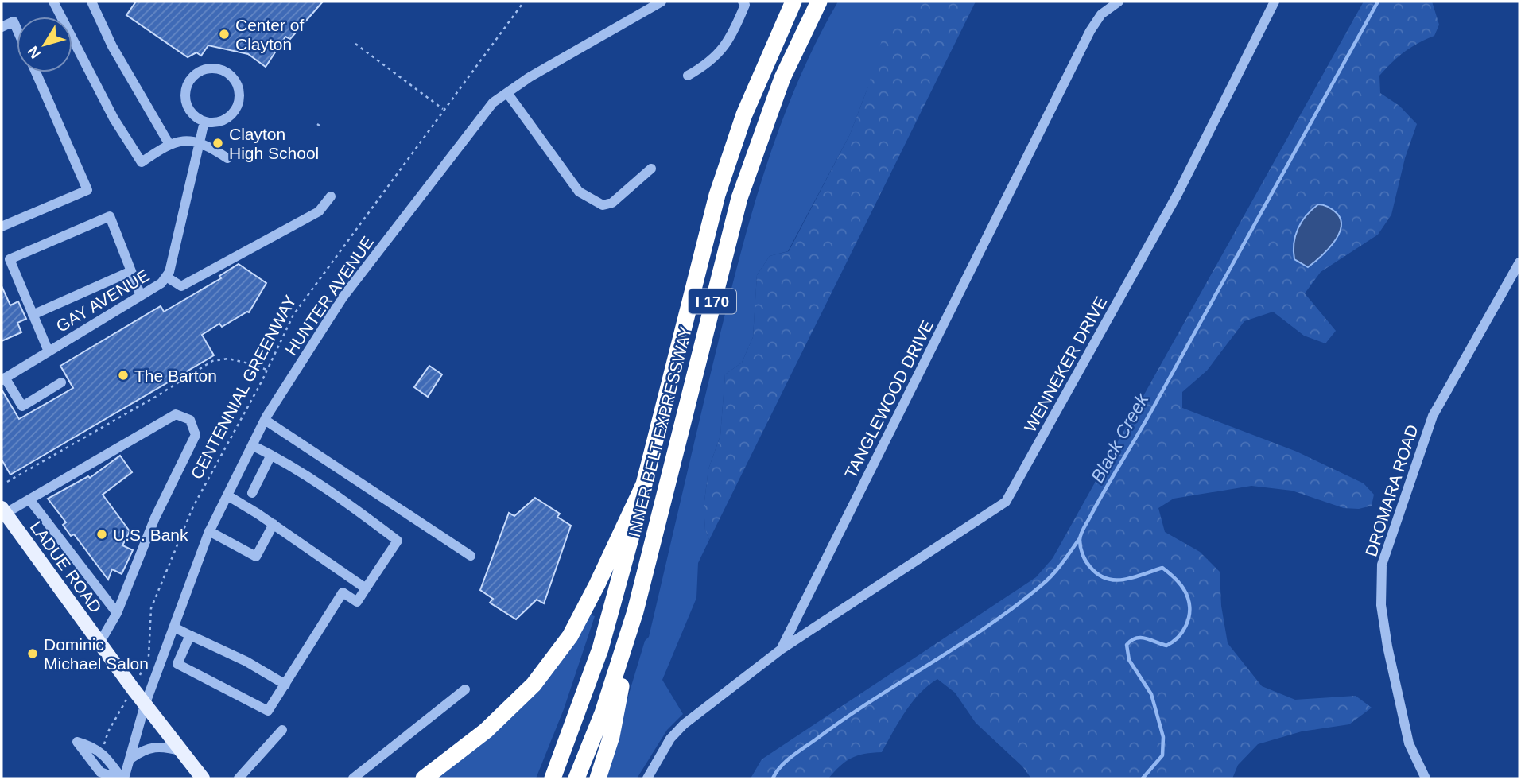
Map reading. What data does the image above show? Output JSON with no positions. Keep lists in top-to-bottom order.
{
  "streets": {
    "highway": ["I 170", "INNER BELT EXPRESSWAY"],
    "main road": ["LADUE ROAD"],
    "street": [
      "HUNTER AVENUE",
      "GAY AVENUE",
      "WENNEKER DRIVE",
      "TANGLEWOOD DRIVE",
      "DROMARA ROAD"
    ],
    "path": ["CENTENNIAL GREENWAY"]
  },
  "crossings": [
    ["HUNTER AVENUE", "LADUE ROAD"],
    ["WENNEKER DRIVE", "TANGLEWOOD DRIVE"]
  ],
  "water": ["Black Creek"],
  "places": [
    "Center of Clayton",
    "Clayton High School",
    "The Barton",
    "U.S. Bank",
    "Dominic Michael Salon"
  ],
  "north": "bottom left"
}
